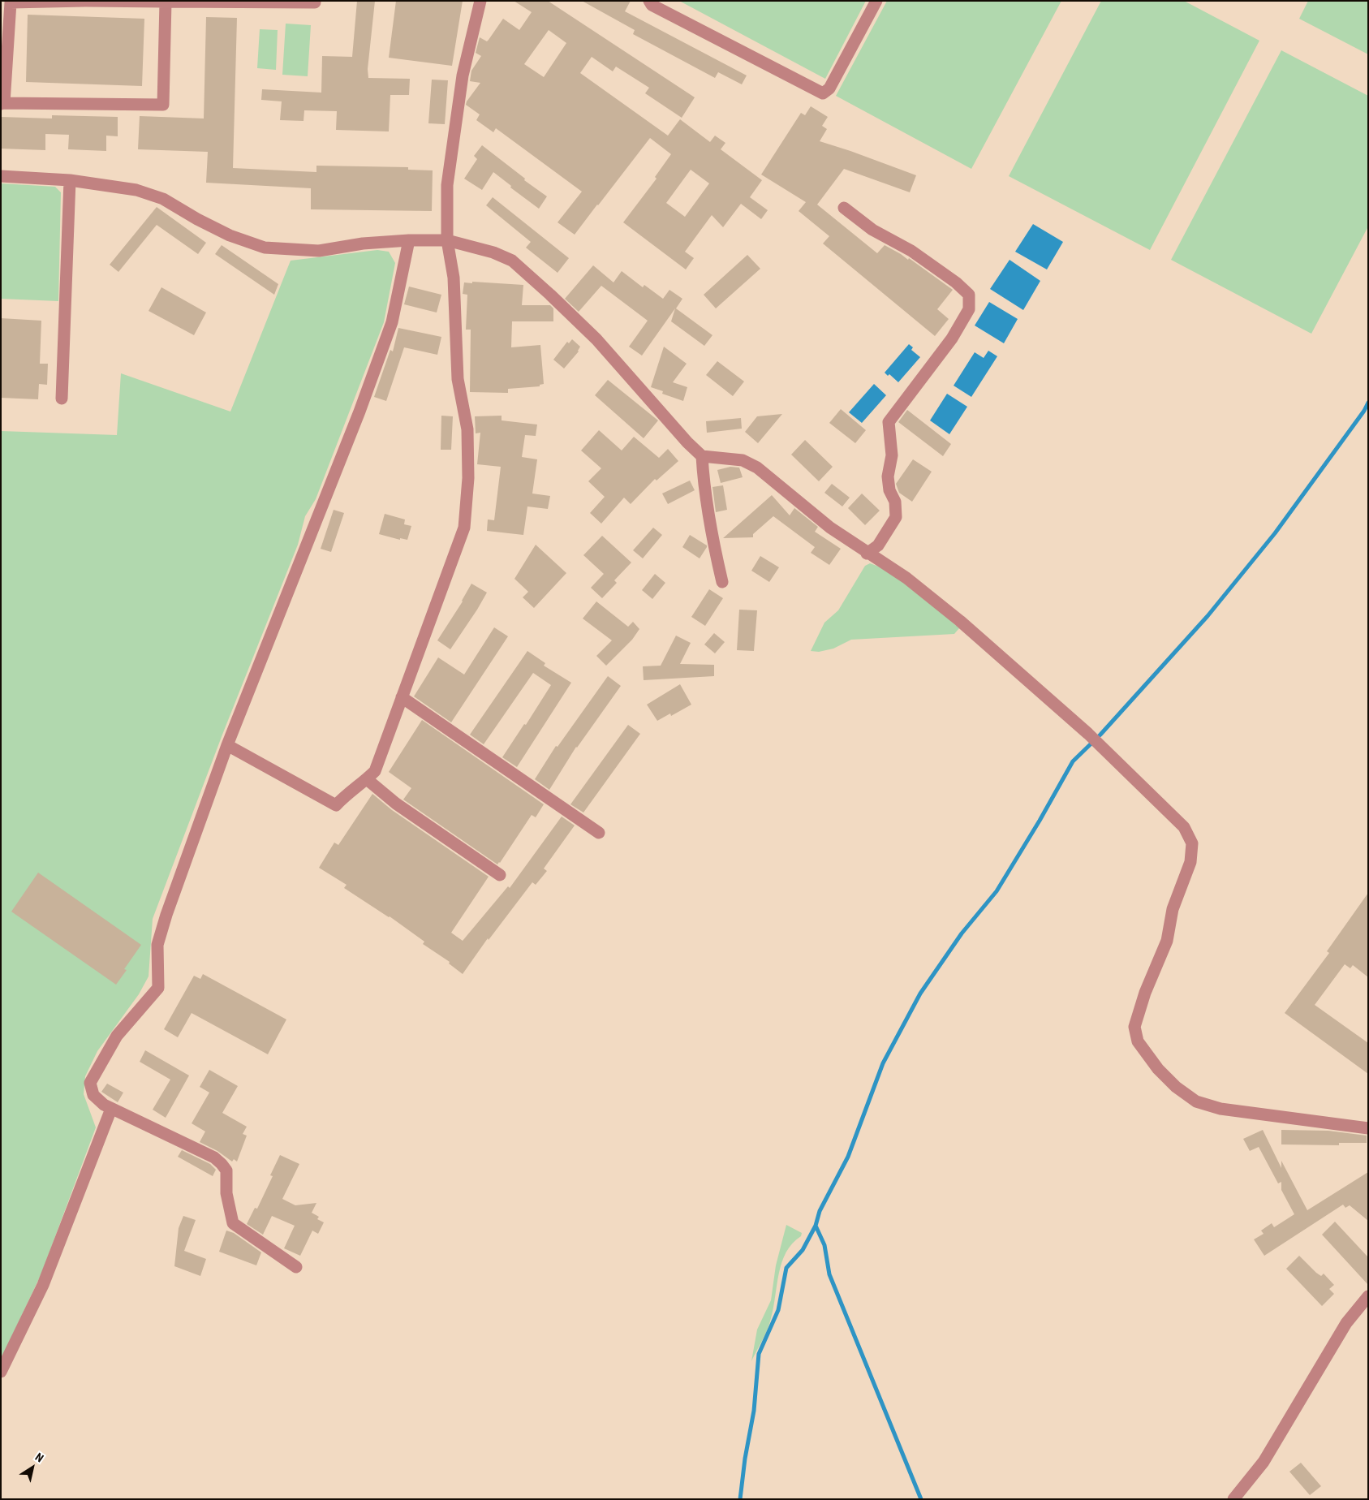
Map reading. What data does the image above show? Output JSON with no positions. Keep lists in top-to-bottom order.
{
  "north": "top right"
}
